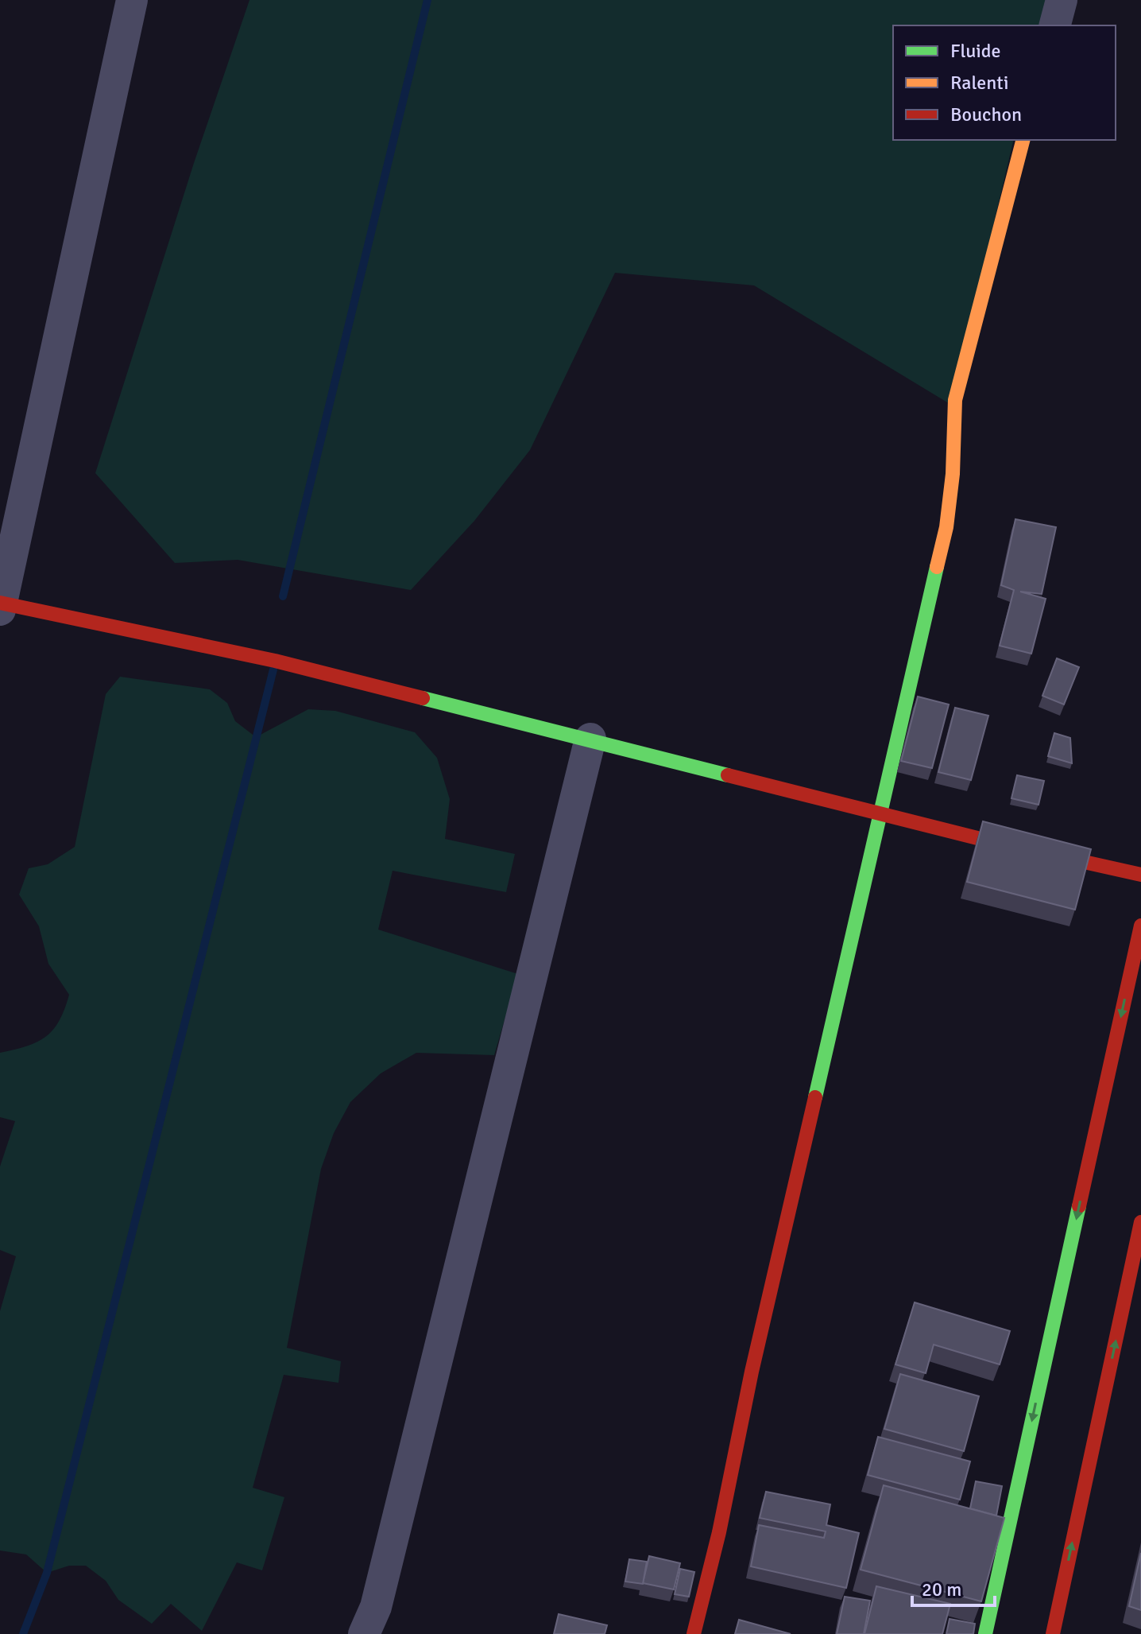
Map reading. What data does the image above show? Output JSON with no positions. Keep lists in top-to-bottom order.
{
  "legend": ["Fluide", "Ralenti", "Bouchon"],
  "scale_bar": "20 m"
}
